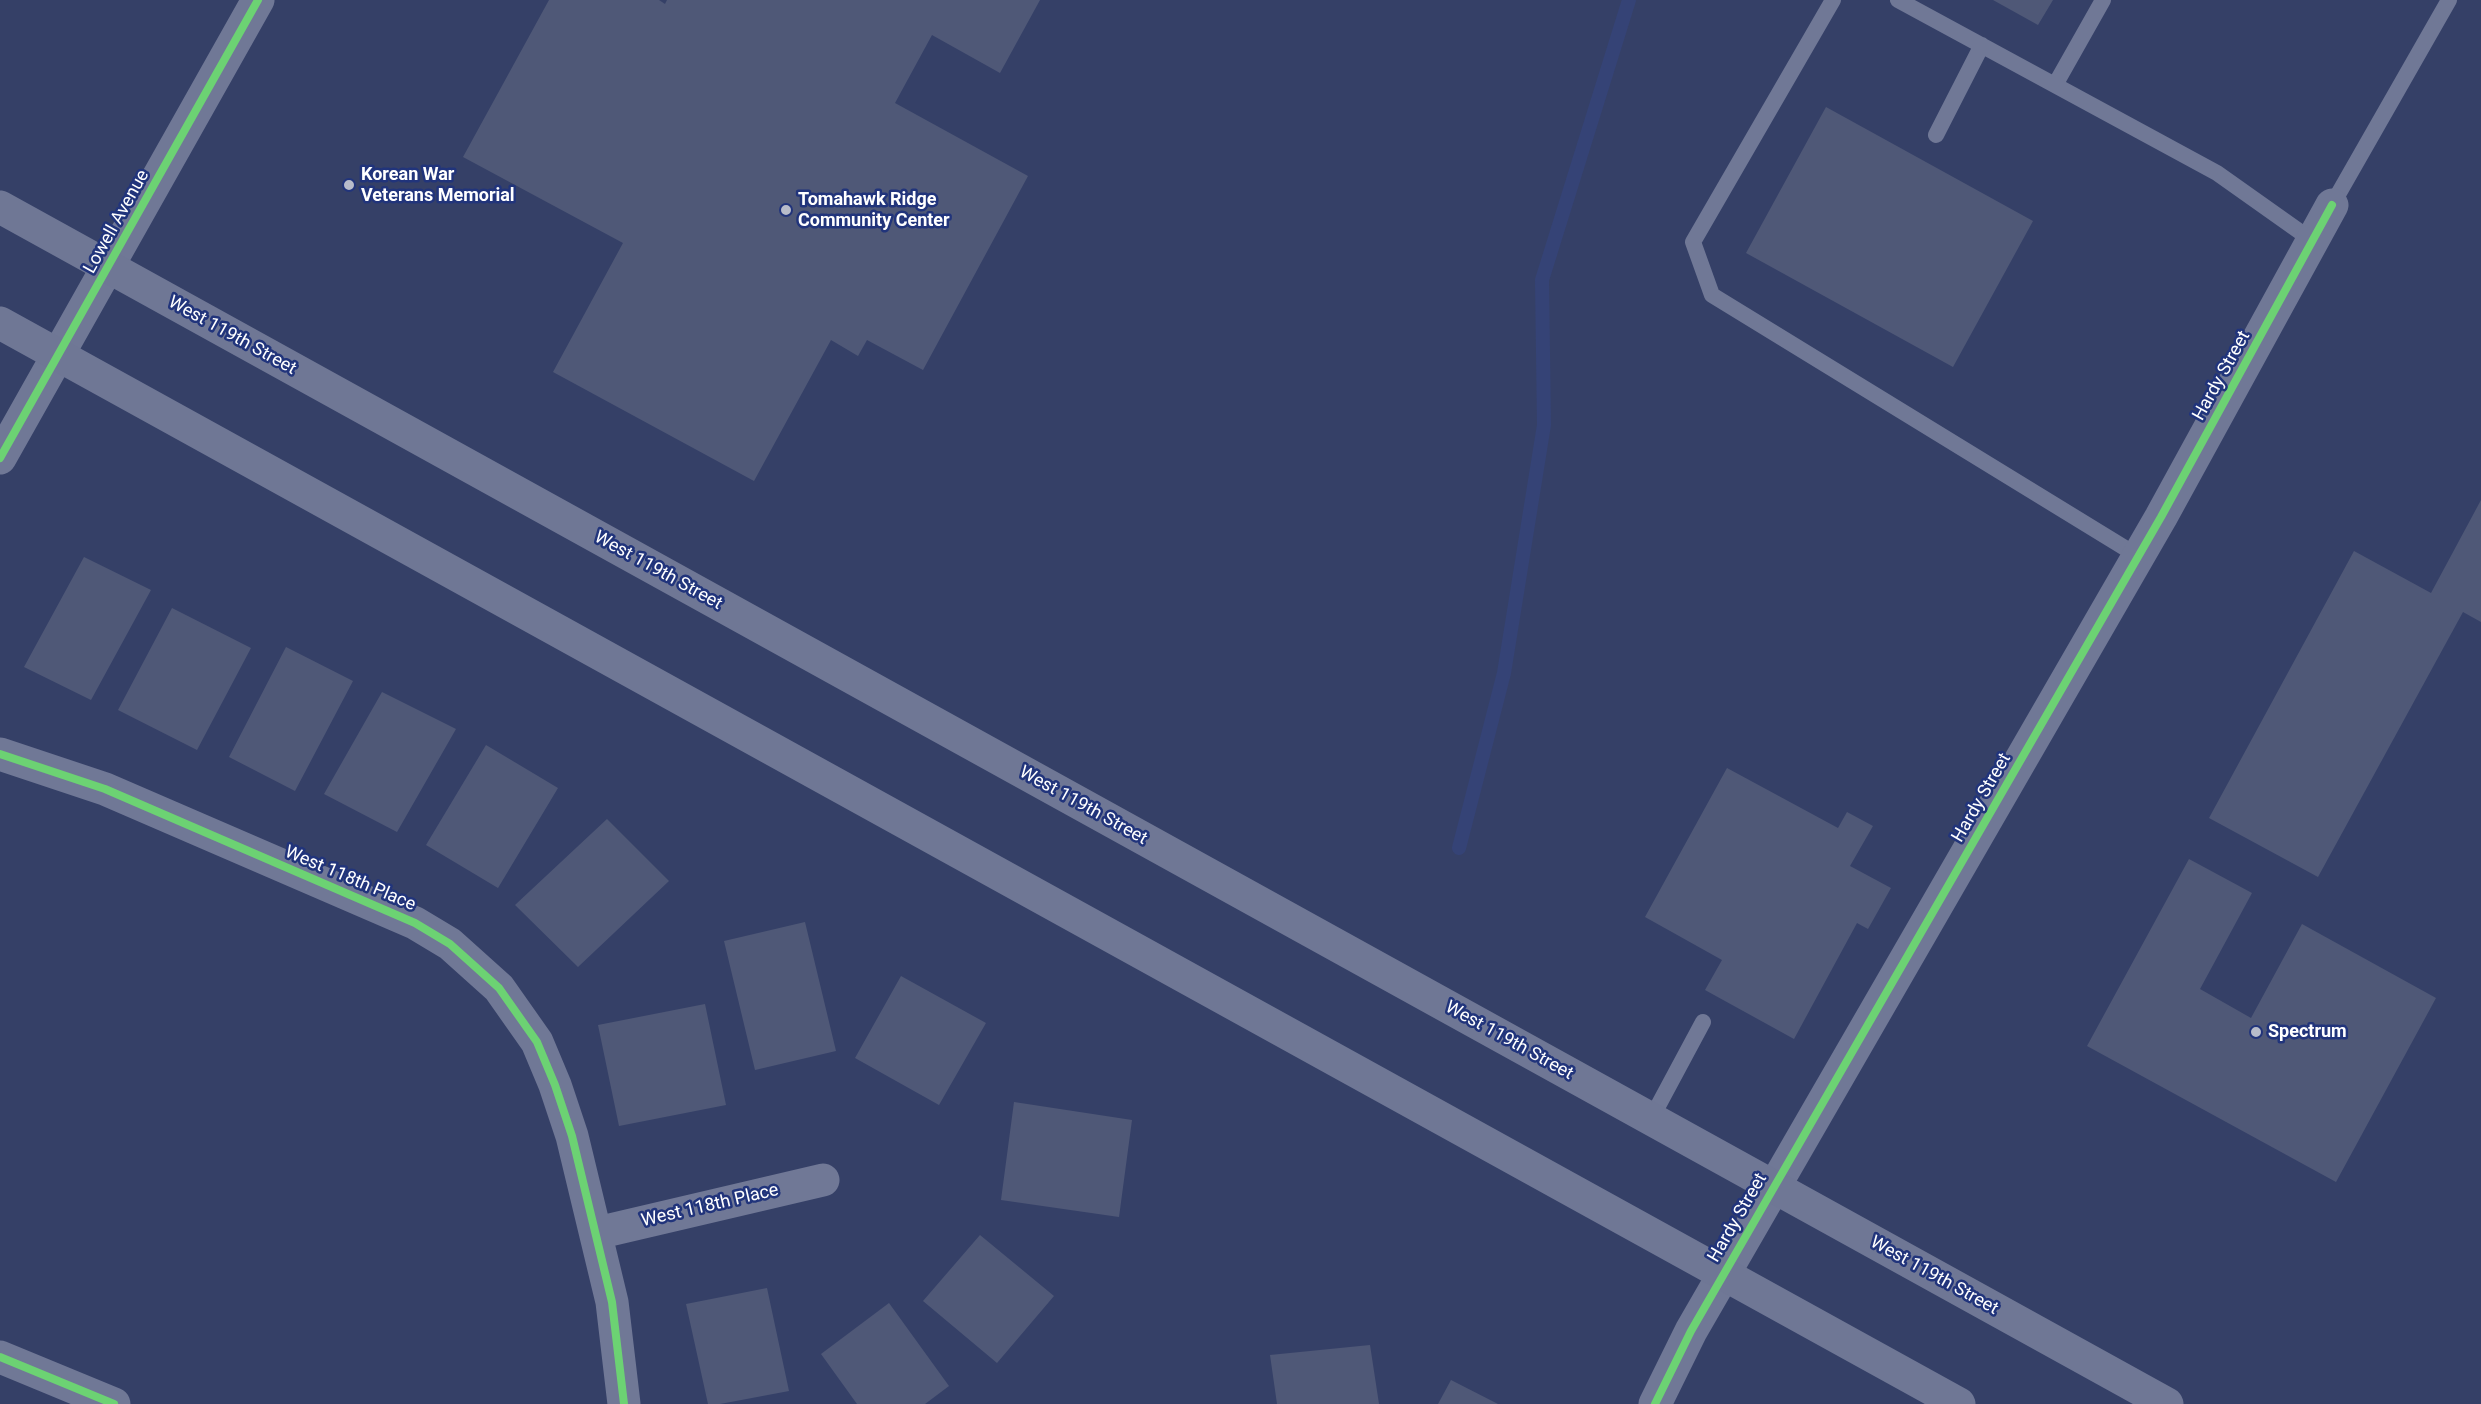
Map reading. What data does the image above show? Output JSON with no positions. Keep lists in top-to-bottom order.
{
  "streets": {
    "main road": ["West 119th Street"],
    "street": ["Lowell Avenue", "Hardy Street", "West 118th Place"]
  },
  "crossings": [
    ["Lowell Avenue", "West 119th Street"],
    ["West 119th Street", "Hardy Street"]
  ],
  "places": ["Korean War Veterans Memorial", "Tomahawk Ridge Community Center", "Spectrum"]
}
